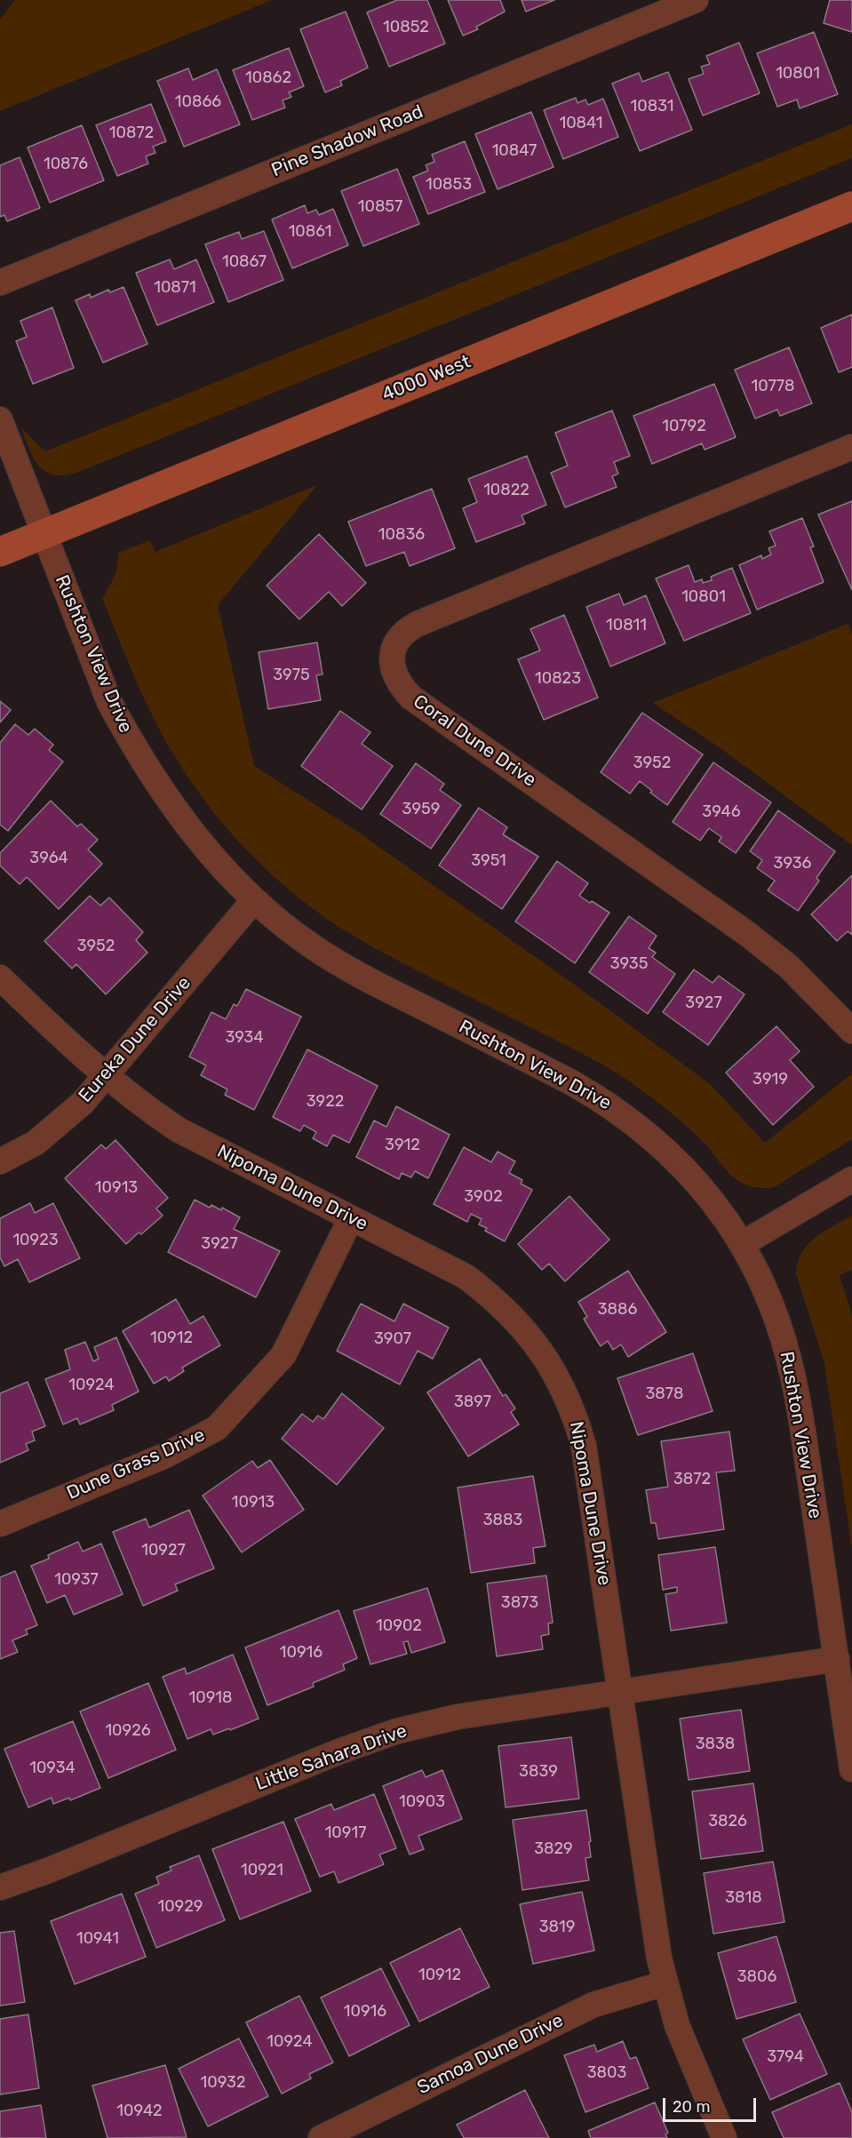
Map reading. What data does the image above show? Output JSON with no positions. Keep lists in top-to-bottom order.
{
  "streets": {
    "main road": ["4000 West"],
    "street": [
      "Pine Shadow Road",
      "Rushton View Drive",
      "Coral Dune Drive",
      "Eureka Dune Drive",
      "Nipoma Dune Drive",
      "Dune Grass Drive",
      "Little Sahara Drive",
      "Samoa Dune Drive"
    ]
  },
  "crossings": [
    ["4000 West", "Rushton View Drive"],
    ["Rushton View Drive", "Eureka Dune Drive"],
    ["Rushton View Drive", "Little Sahara Drive"],
    ["Eureka Dune Drive", "Nipoma Dune Drive"],
    ["Nipoma Dune Drive", "Dune Grass Drive"],
    ["Nipoma Dune Drive", "Little Sahara Drive"],
    ["Nipoma Dune Drive", "Samoa Dune Drive"]
  ],
  "house_numbers": [
    "10852",
    "10801",
    "10862",
    "10866",
    "10831",
    "10841",
    "10872",
    "10847",
    "10876",
    "10853",
    "10857",
    "10861",
    "10867",
    "10871",
    "10778",
    "10792",
    "10822",
    "10836",
    "10801",
    "10811",
    "3975",
    "10823",
    "3952",
    "3959",
    "3946",
    "3964",
    "3951",
    "3936",
    "3952",
    "3935",
    "3927",
    "3934",
    "3919",
    "3922",
    "3912",
    "10913",
    "3902",
    "10923",
    "3927",
    "3886",
    "10912",
    "3907",
    "10924",
    "3878",
    "3897",
    "3872",
    "10913",
    "3883",
    "10927",
    "10937",
    "3873",
    "10902",
    "10916",
    "10918",
    "10926",
    "3838",
    "10934",
    "3839",
    "10903",
    "3826",
    "10917",
    "3829",
    "10921",
    "3818",
    "10929",
    "3819",
    "10941",
    "10912",
    "3806",
    "10916",
    "10924",
    "3794",
    "3803",
    "10932",
    "10942"
  ],
  "scale_bar": "20 m"
}
